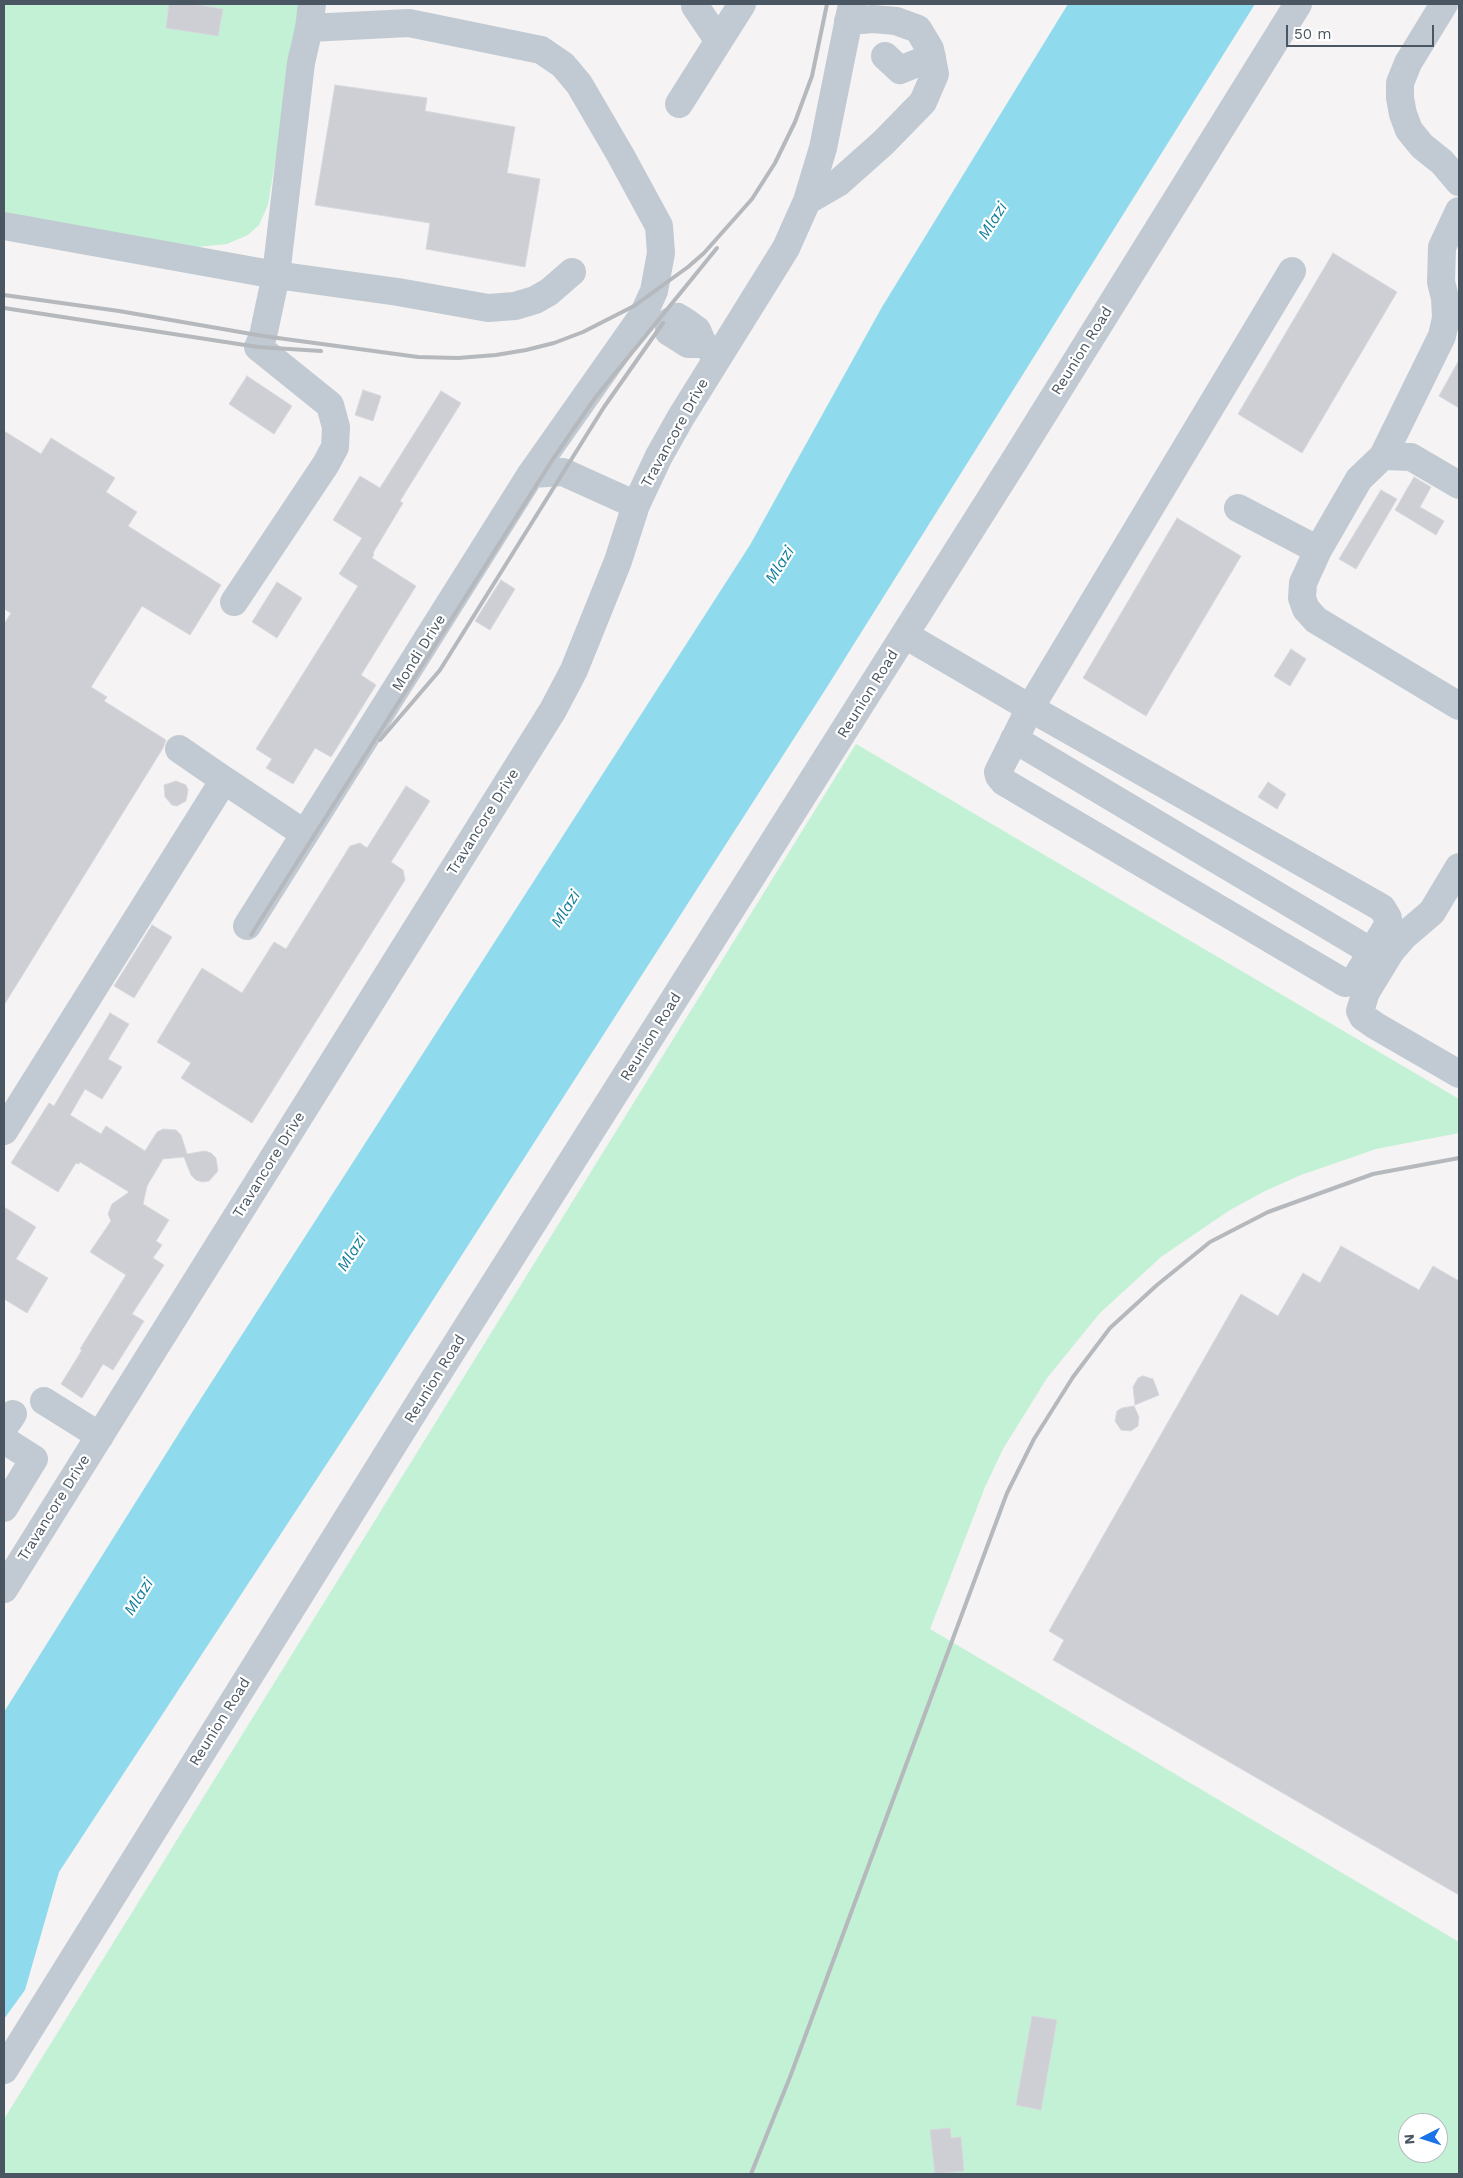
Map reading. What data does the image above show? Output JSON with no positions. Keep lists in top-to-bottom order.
{
  "streets": {
    "street": ["Reunion Road", "Travancore Drive", "Mondi Drive"]
  },
  "water": ["Mlazi"],
  "scale_bar": "50 m",
  "north": "left"
}
